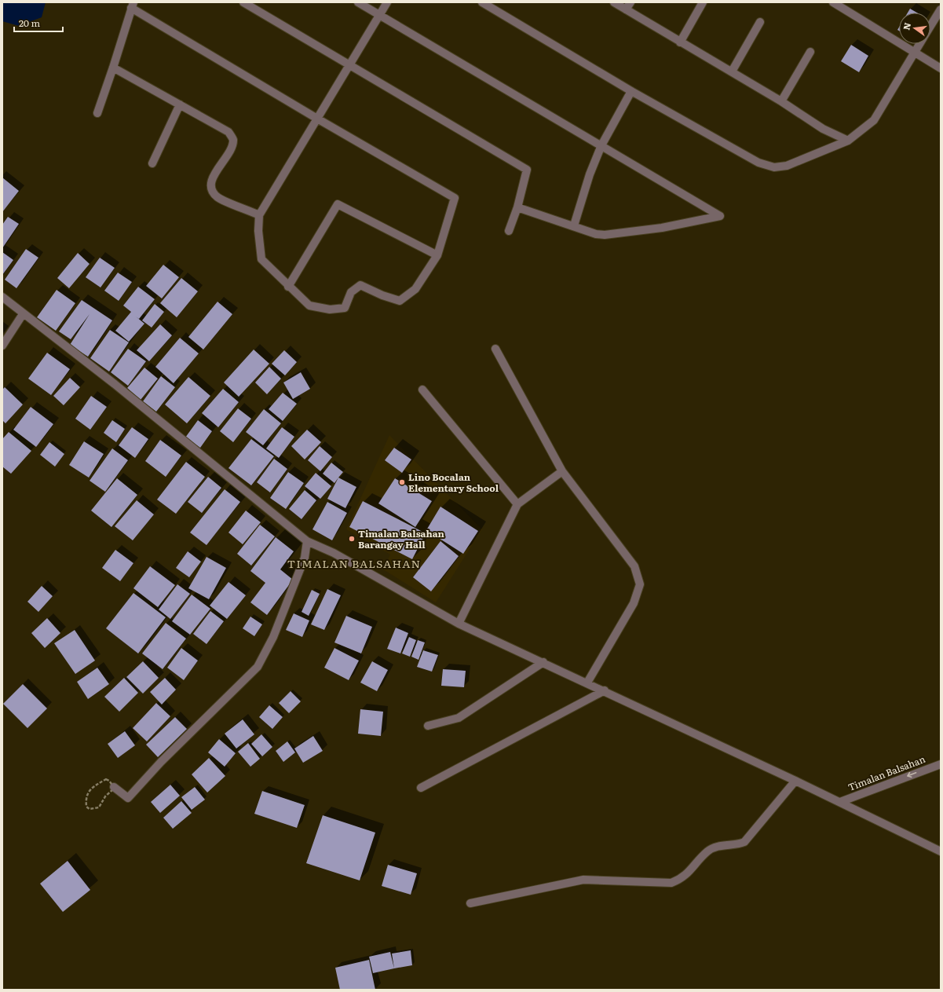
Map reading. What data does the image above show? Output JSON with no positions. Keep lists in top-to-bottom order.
{
  "streets": {
    "street": ["Timalan Balsahan"]
  },
  "one_way": ["Timalan Balsahan"],
  "districts": ["TIMALAN BALSAHAN"],
  "places": ["Lino Bocalan Elementary School", "Timalan Balsahan Barangay Hall"],
  "scale_bar": "20 m",
  "north": "left"
}
